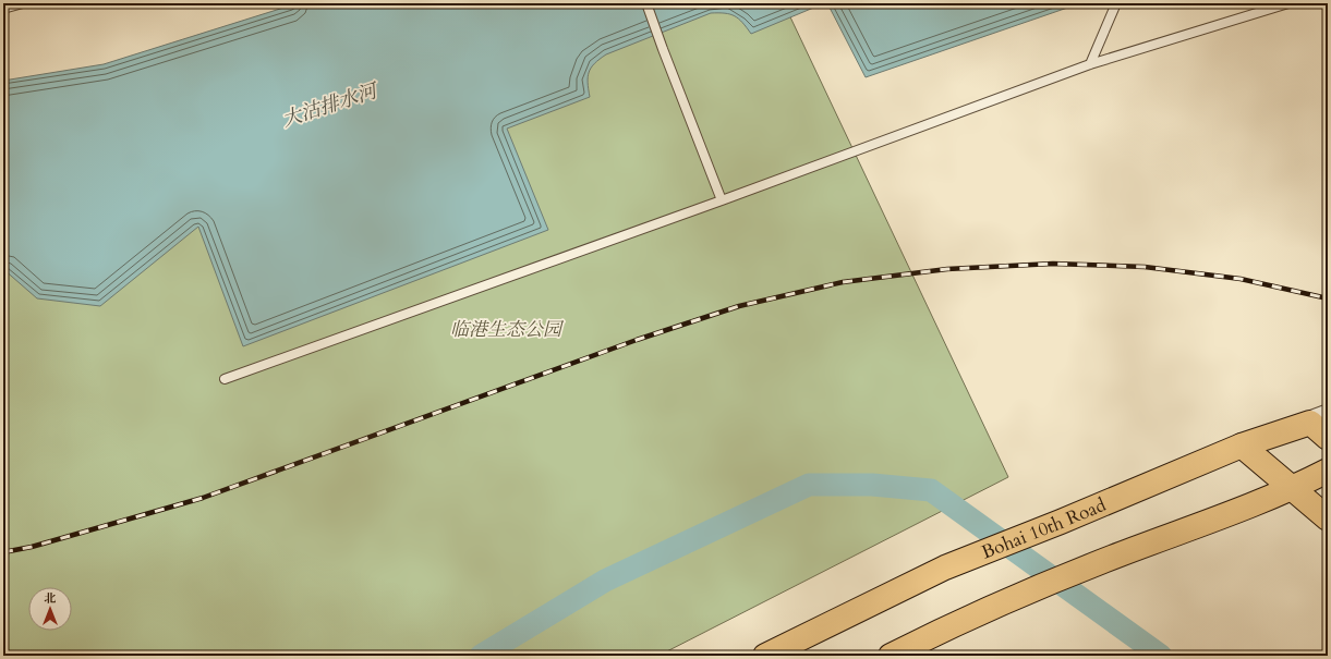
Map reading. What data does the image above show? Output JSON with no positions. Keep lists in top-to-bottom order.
{
  "streets": {
    "main road": ["Bohai 10th Road"]
  },
  "water": ["大沽排水河"],
  "parks": ["临港生态公园"],
  "north": "top"
}
